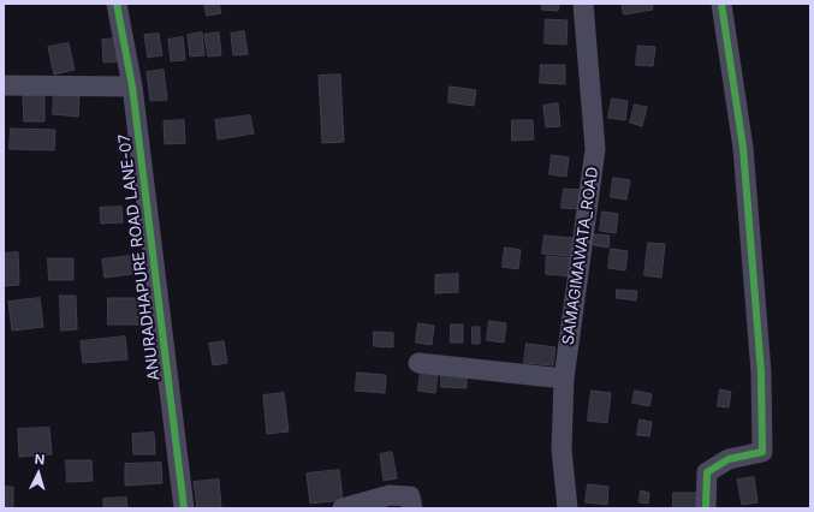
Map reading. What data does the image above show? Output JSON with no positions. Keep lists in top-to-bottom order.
{
  "streets": {
    "street": ["SAMAGIMAWATA_ROAD", "ANURADHAPURE ROAD LANE-07"]
  },
  "north": "top"
}
